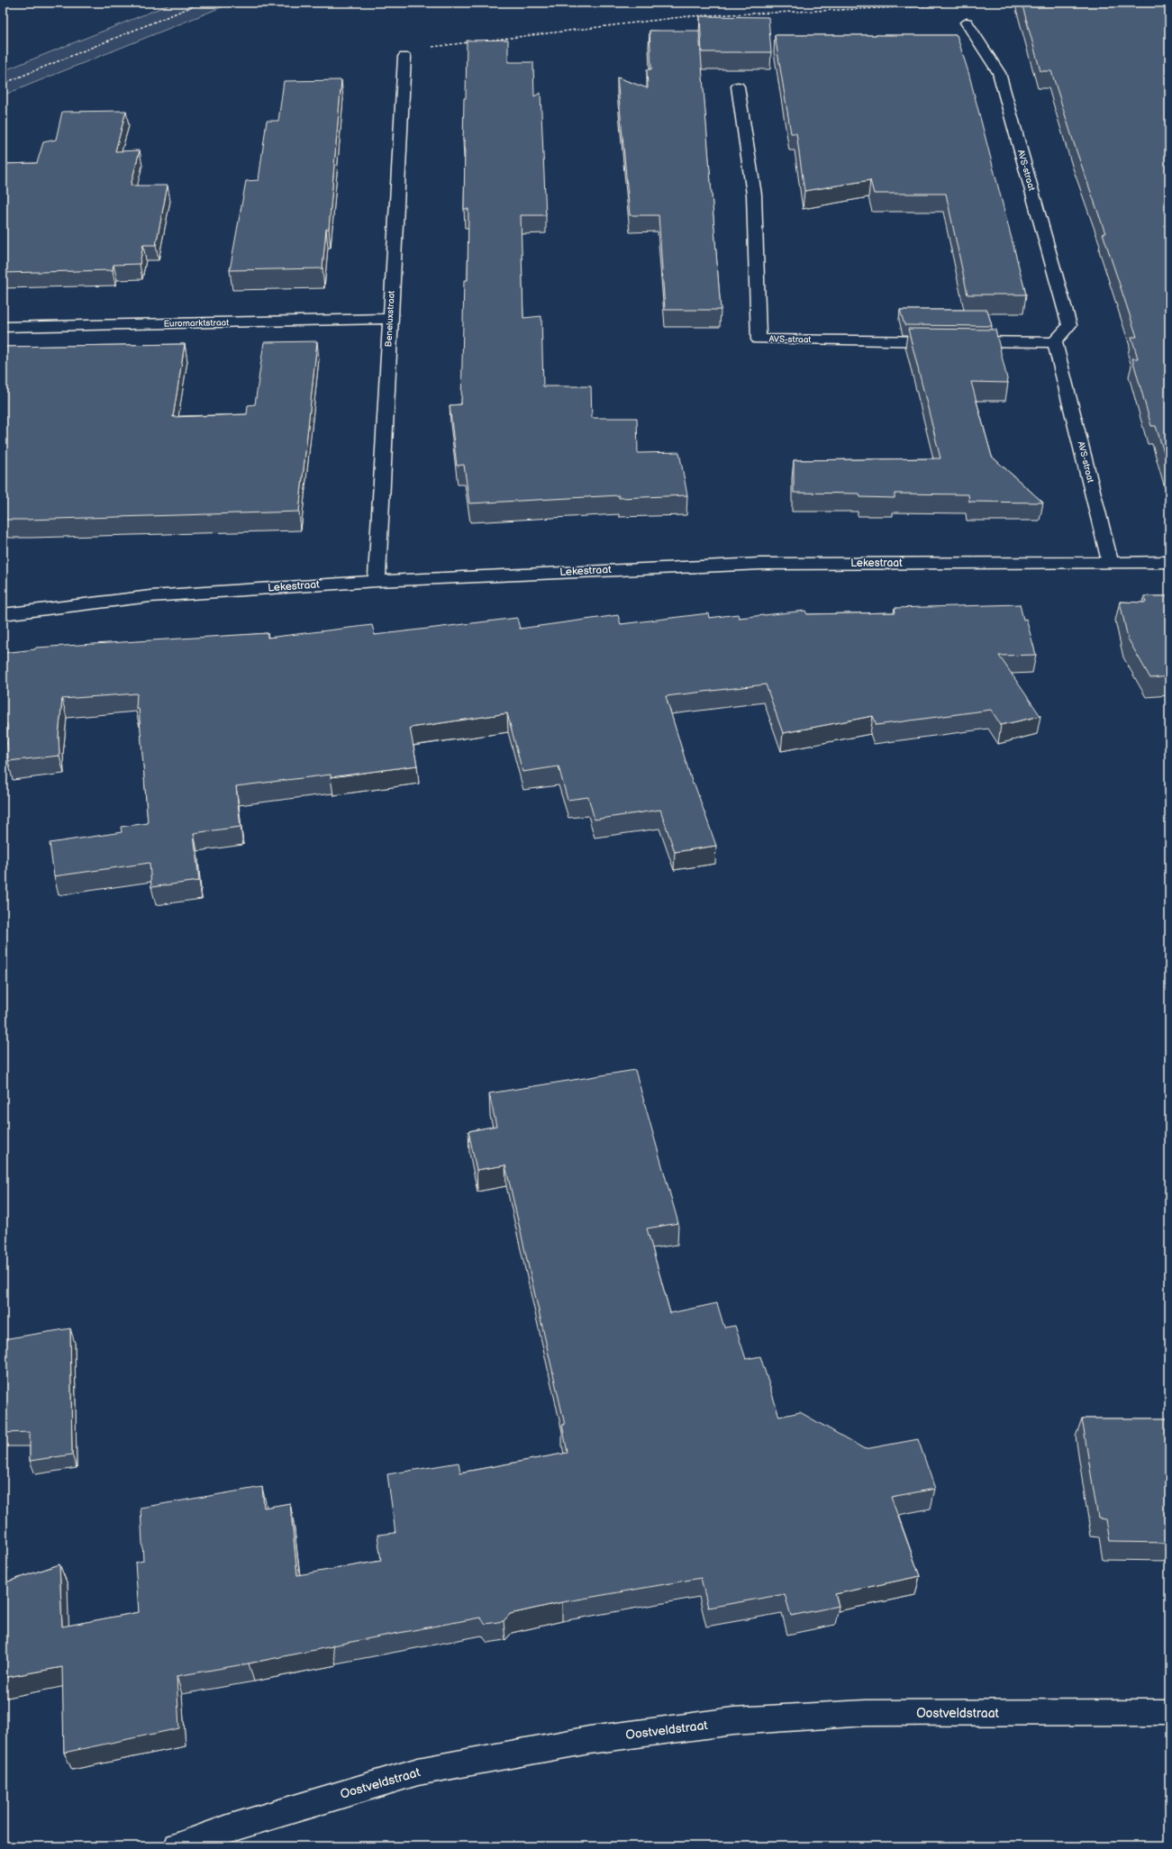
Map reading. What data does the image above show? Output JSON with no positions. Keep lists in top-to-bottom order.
{
  "streets": {
    "street": [
      "AVS-straat",
      "Beneluxstraat",
      "Euromarktstraat",
      "Lekestraat",
      "Oostveldstraat"
    ]
  },
  "crossings": [
    ["AVS-straat", "Lekestraat"],
    ["Beneluxstraat", "Euromarktstraat"],
    ["Beneluxstraat", "Lekestraat"]
  ]
}
